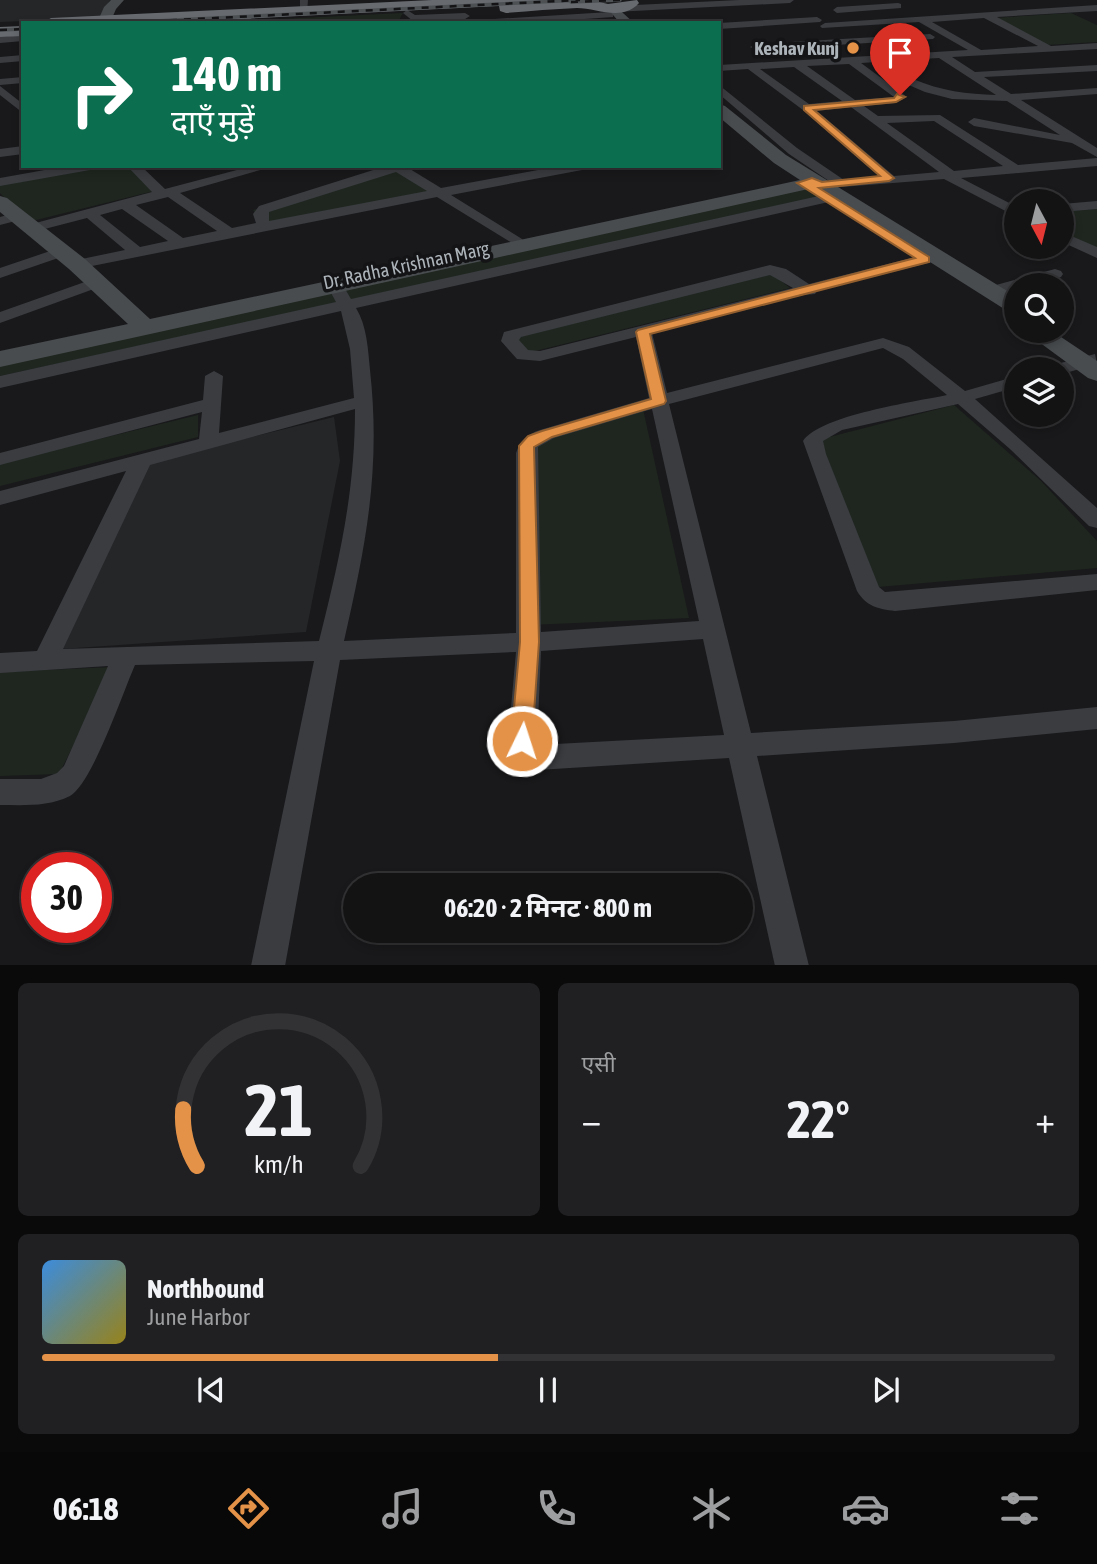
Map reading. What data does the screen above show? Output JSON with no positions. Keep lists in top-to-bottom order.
{
  "streets": {
    "street": ["Dr. Radha Krishnan Marg"]
  },
  "places": ["Keshav Kunj"],
  "north": "bottom",
  "page": {
    "turn": ["140 m", "दाएँ मुड़ें"],
    "limit": "30",
    "trip": "06:20 · 2 मिनट · 800 m",
    "tile": "एसी",
    "heat": ["−", "22°", "+"],
    "song": ["Northbound", "June Harbor"],
    "tabs": "06:18",
    "gauge": ["21", "km/h"]
  }
}
